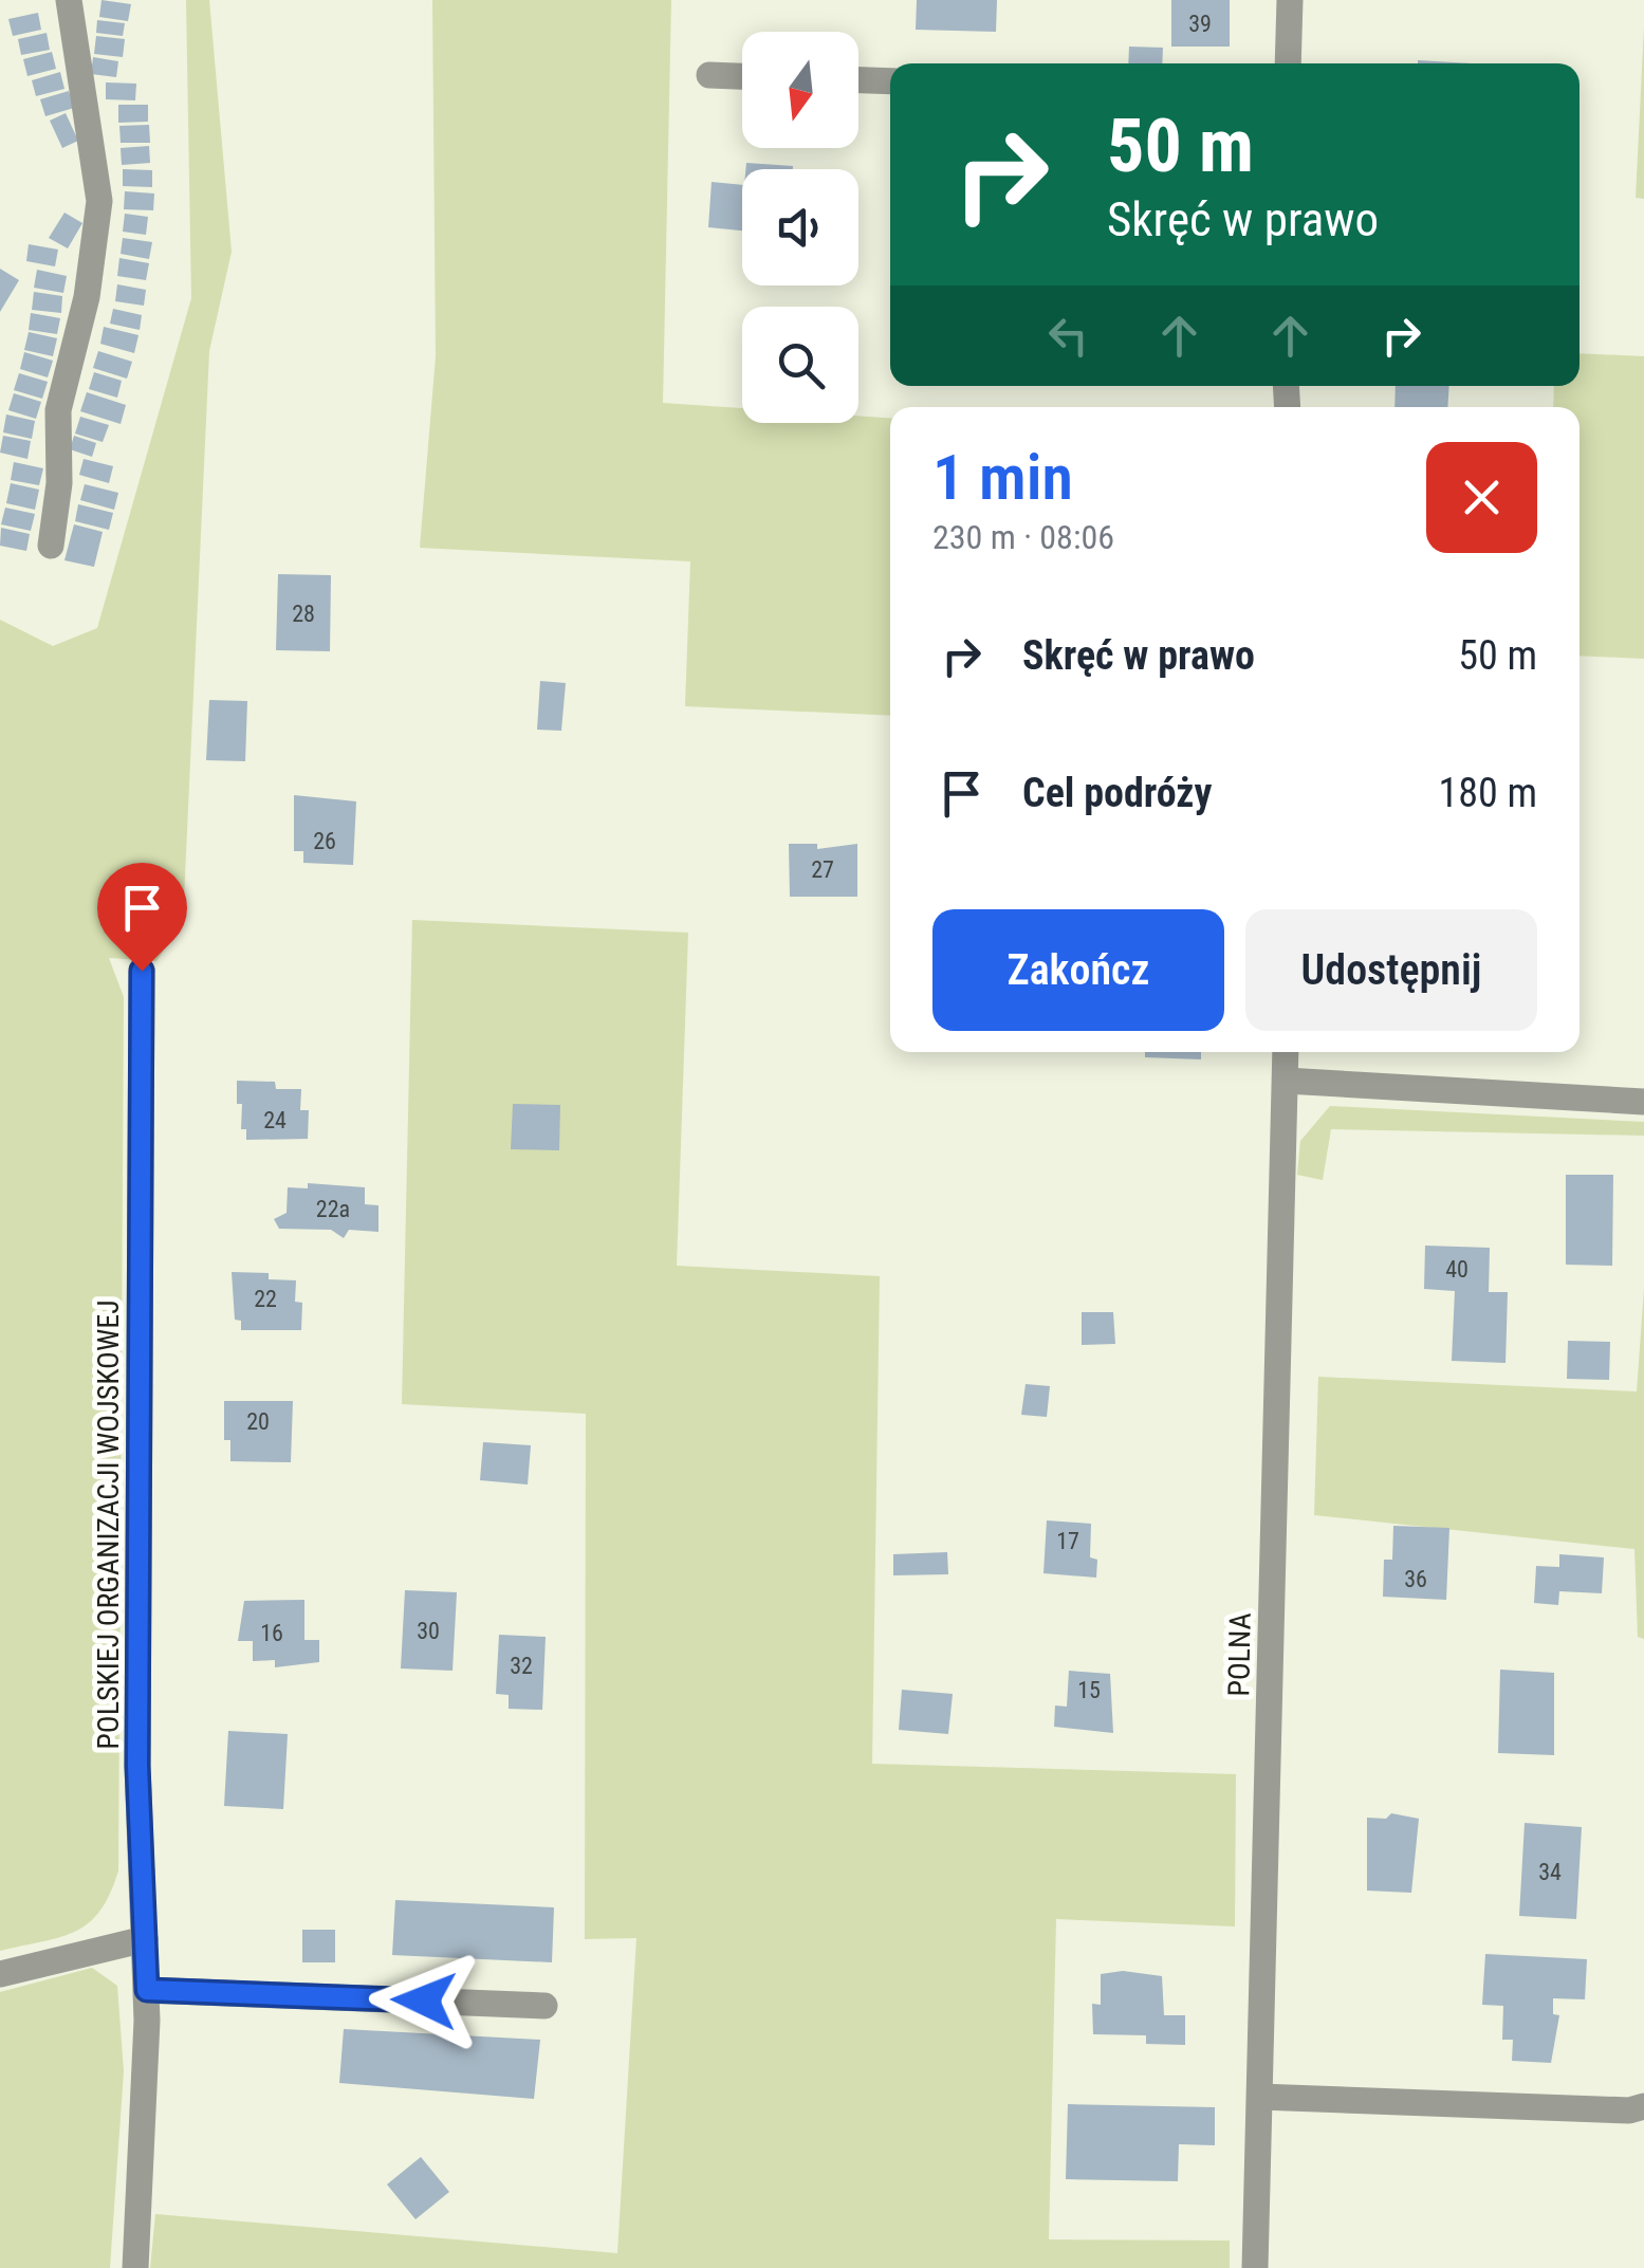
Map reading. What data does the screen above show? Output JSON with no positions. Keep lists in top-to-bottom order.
{
  "streets": {
    "street": ["POLSKIEJ ORGANIZACJI WOJSKOWEJ", "POLNA"]
  },
  "house_numbers": [
    "39",
    "28",
    "26",
    "27",
    "24",
    "22a",
    "40",
    "22",
    "20",
    "17",
    "36",
    "30",
    "16",
    "32",
    "15",
    "34"
  ],
  "north": "bottom",
  "page": {
    "turn": ["50 m", "Skręć w prawo"],
    "heading": ["1 min", "230 m · 08:06"],
    "list": [
      {
        "name": "Skręć w prawo",
        "value": "50 m"
      },
      {
        "name": "Cel podróży",
        "value": "180 m"
      }
    ],
    "buttons": ["Zakończ", "Udostępnij"]
  }
}
